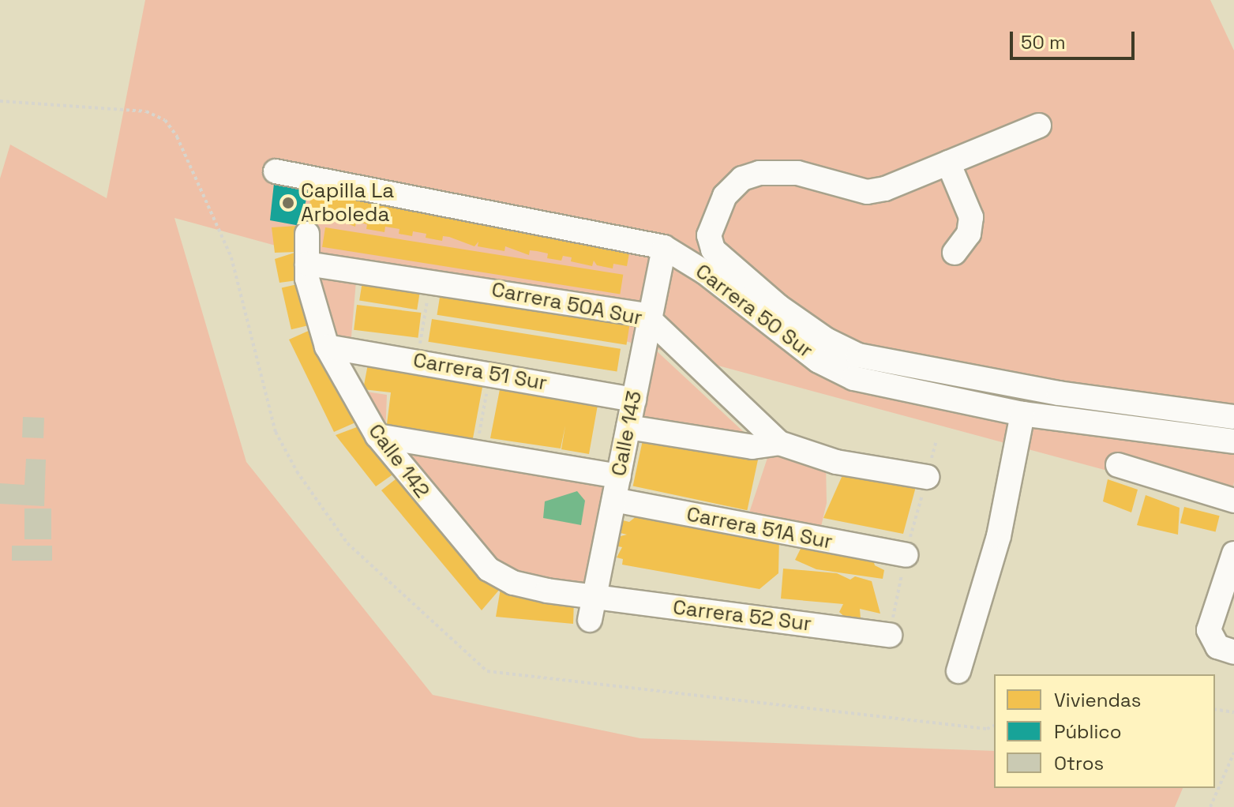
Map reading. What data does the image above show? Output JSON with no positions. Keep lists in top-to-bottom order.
{
  "streets": {
    "street": [
      "Carrera 50A Sur",
      "Carrera 50 Sur",
      "Carrera 51 Sur",
      "Calle 143",
      "Calle 142",
      "Carrera 51A Sur",
      "Carrera 52 Sur"
    ]
  },
  "crossings": [
    ["Carrera 50A Sur", "Calle 143"],
    ["Carrera 50A Sur", "Calle 142"],
    ["Carrera 50 Sur", "Calle 143"],
    ["Carrera 51 Sur", "Calle 143"],
    ["Carrera 51 Sur", "Calle 142"],
    ["Calle 143", "Calle 142"],
    ["Calle 143", "Carrera 51A Sur"],
    ["Calle 143", "Carrera 52 Sur"],
    ["Calle 142", "Carrera 52 Sur"]
  ],
  "places": ["Capilla La Arboleda"],
  "legend": ["Viviendas", "Público", "Otros"],
  "scale_bar": "50 m"
}
